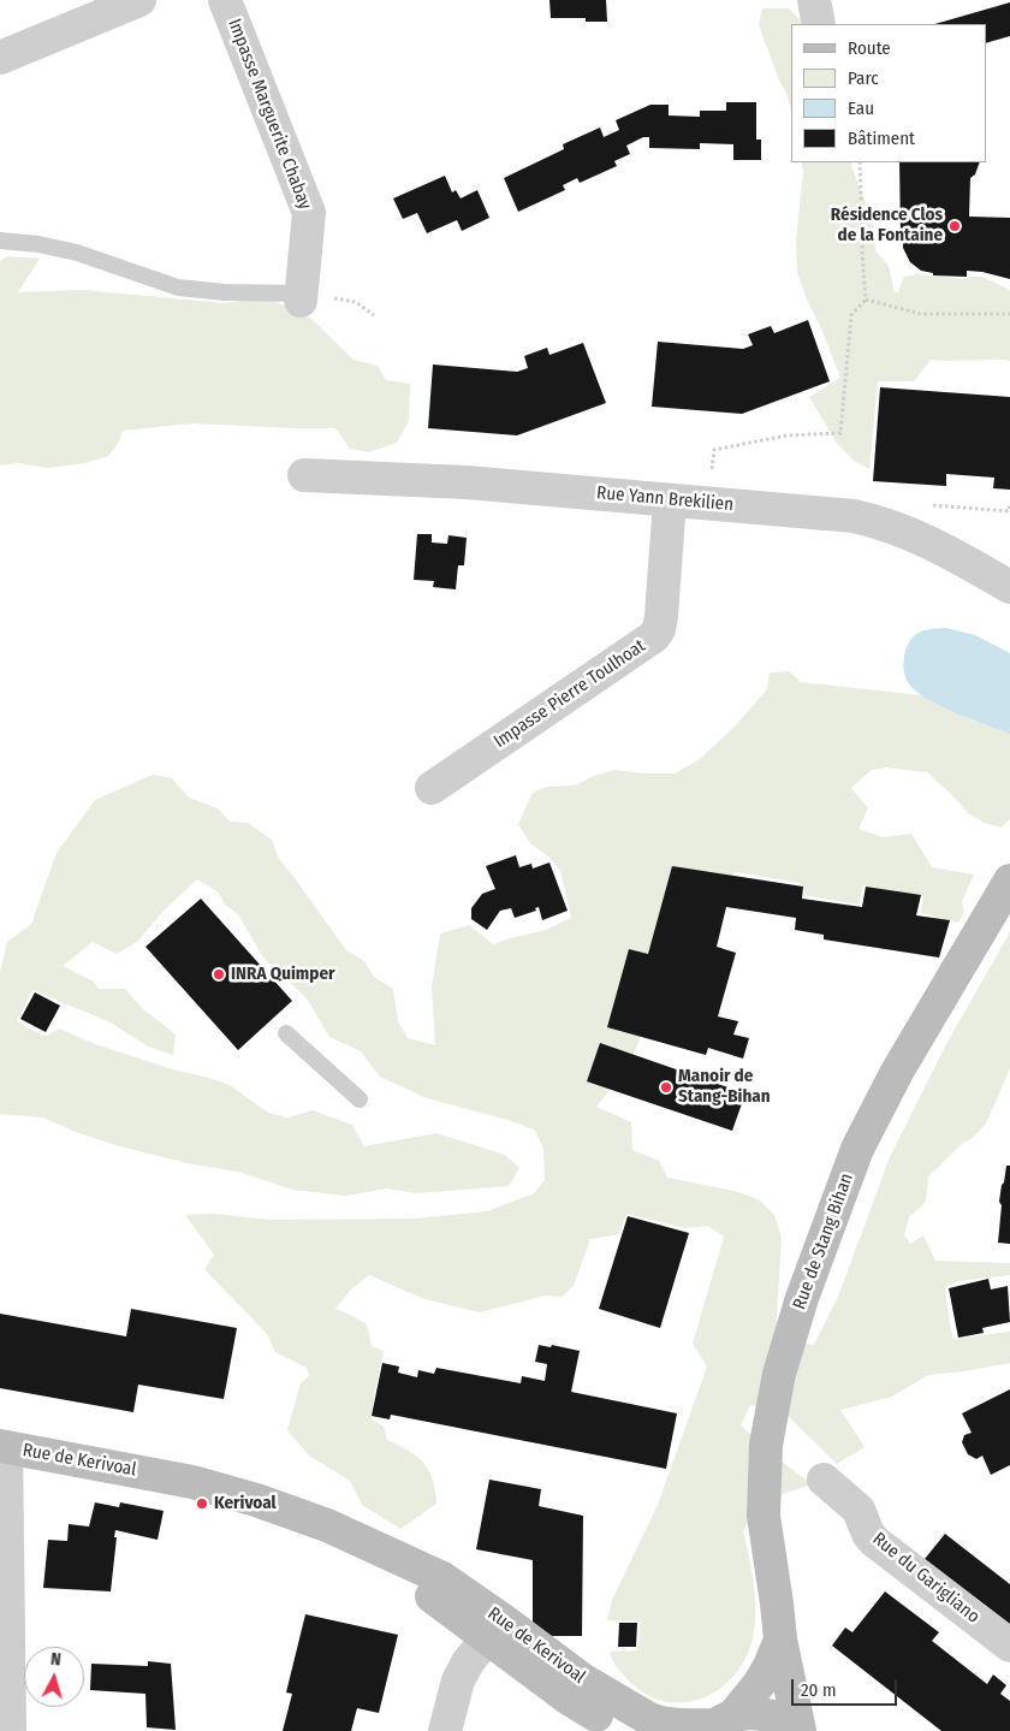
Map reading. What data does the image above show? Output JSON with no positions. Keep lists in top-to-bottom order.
{
  "streets": {
    "street": [
      "Impasse Marguerite Chabay",
      "Rue Yann Brekilien",
      "Impasse Pierre Toulhoat",
      "Rue de Stang Bihan",
      "Rue de Kerivoal",
      "Rue du Garigliano"
    ]
  },
  "crossings": [
    ["Rue Yann Brekilien", "Impasse Pierre Toulhoat"],
    ["Rue de Stang Bihan", "Rue de Kerivoal"]
  ],
  "places": [
    "Résidence Clos de la Fontaine",
    "INRA Quimper",
    "Manoir de Stang-Bihan",
    "Kerivoal"
  ],
  "legend": [
    "Route",
    "Parc",
    "Eau",
    "Bâtiment"
  ],
  "scale_bar": "20 m",
  "north": "top"
}
